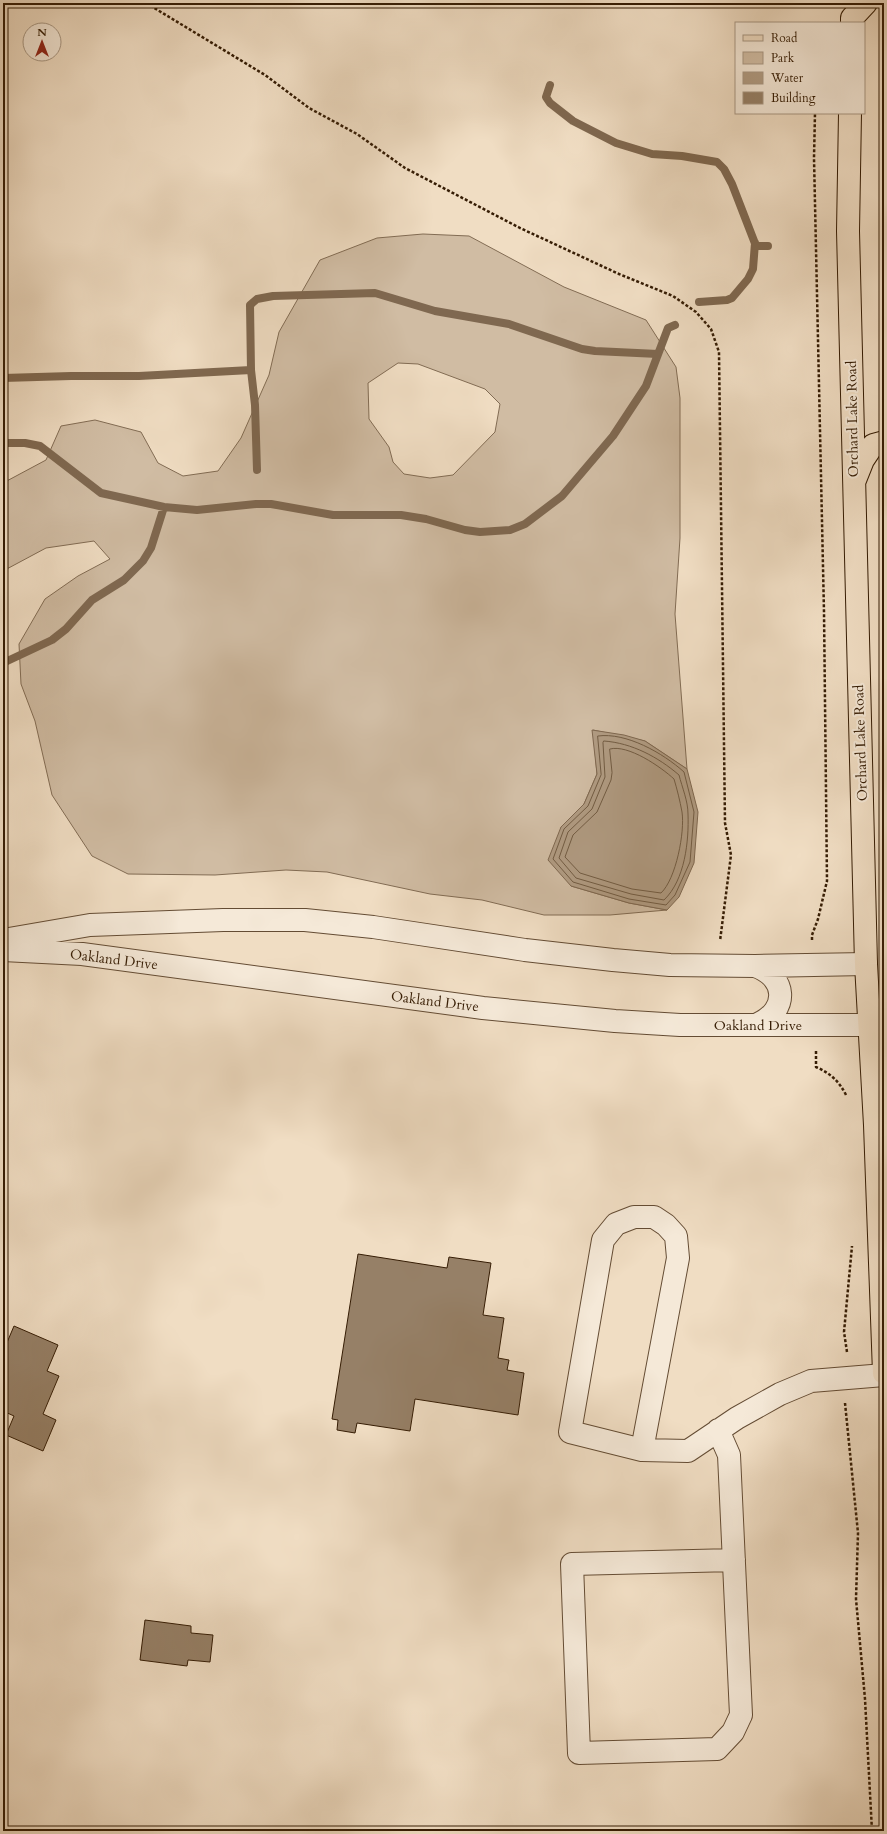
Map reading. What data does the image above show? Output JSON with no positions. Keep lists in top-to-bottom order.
{
  "streets": {
    "main road": ["Orchard Lake Road"],
    "street": ["Oakland Drive"]
  },
  "crossings": [
    ["Orchard Lake Road", "Oakland Drive"]
  ],
  "legend": [
    "Road",
    "Park",
    "Water",
    "Building"
  ],
  "north": "top"
}
